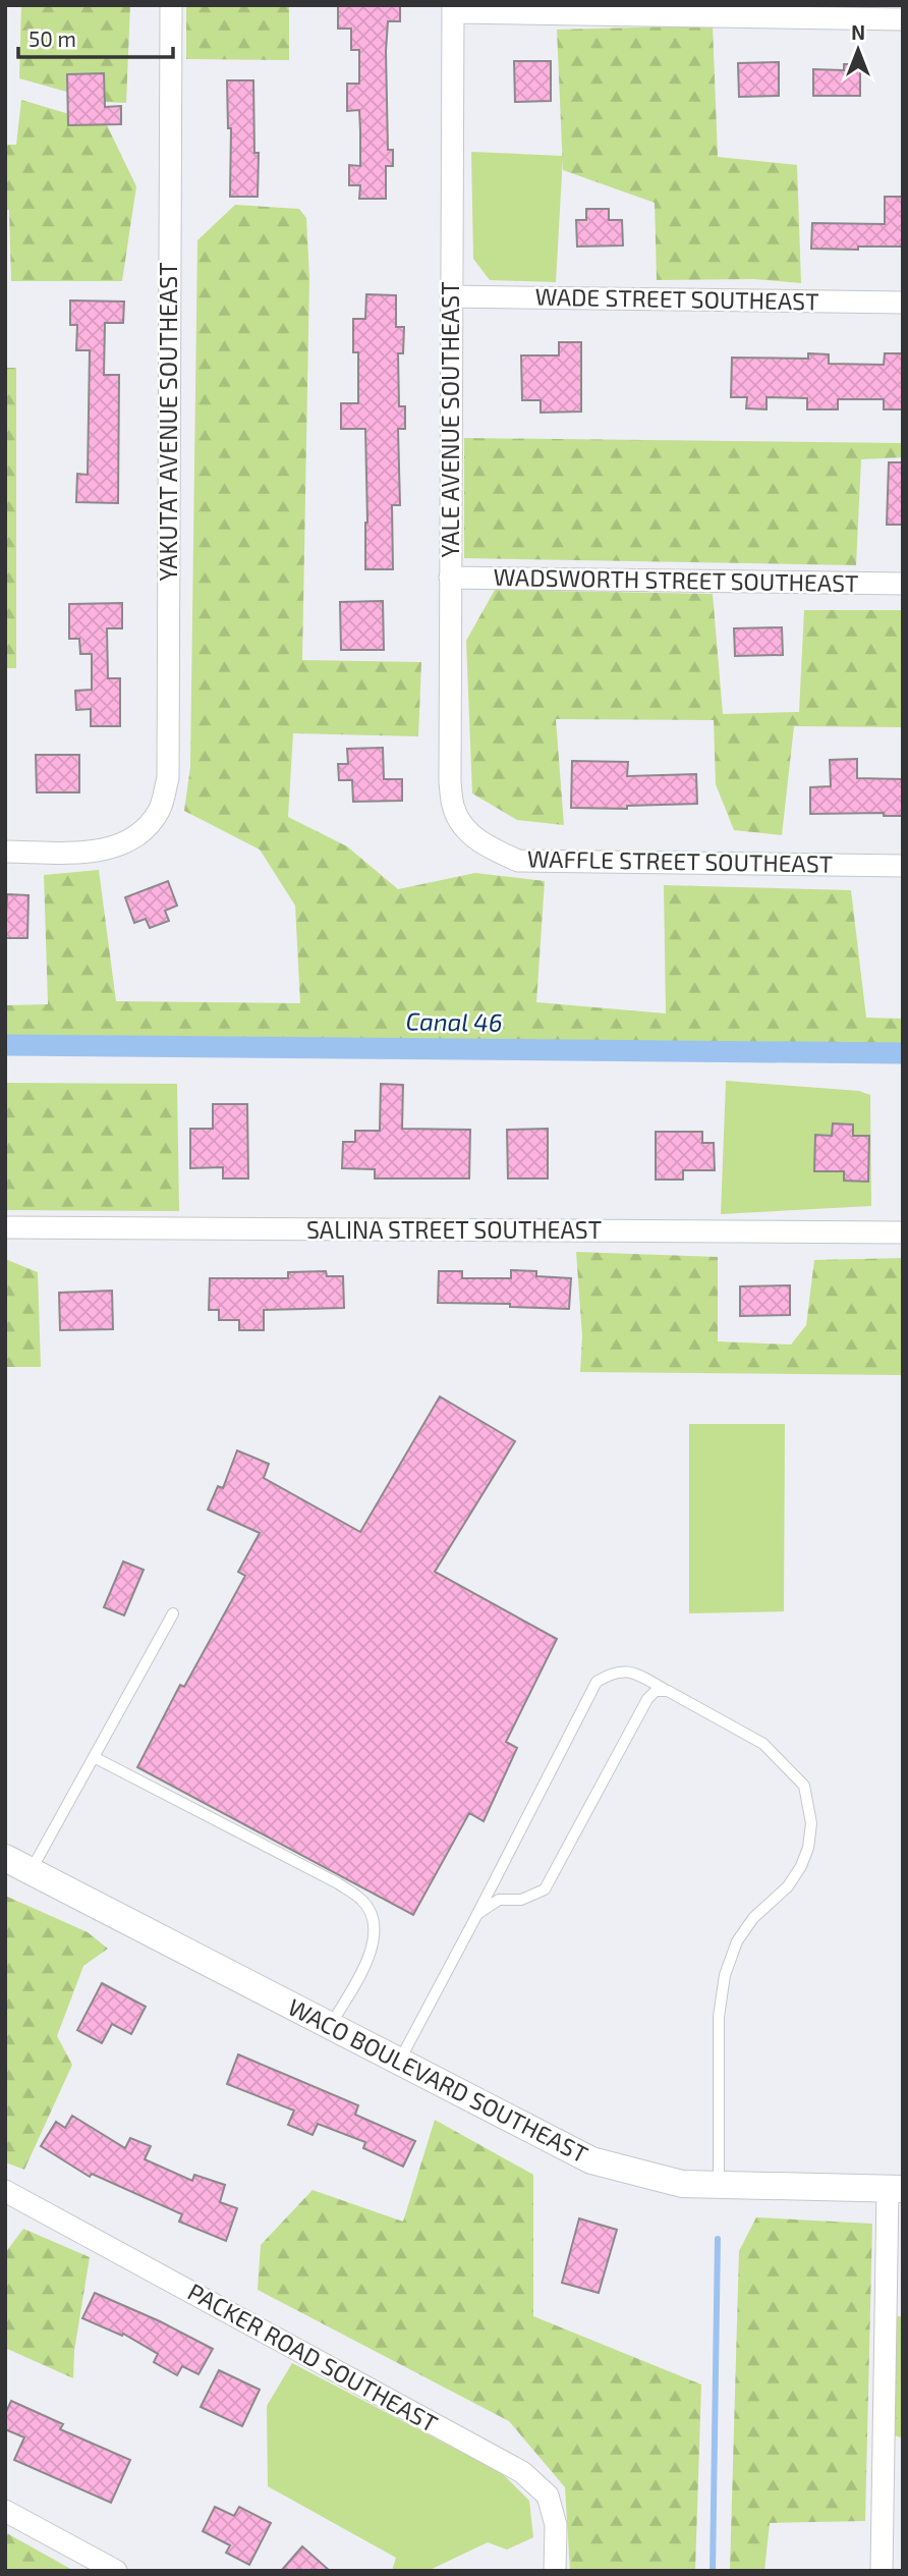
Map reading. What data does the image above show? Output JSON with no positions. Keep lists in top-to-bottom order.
{
  "streets": {
    "street": [
      "WADE STREET SOUTHEAST",
      "YALE AVENUE SOUTHEAST",
      "YAKUTAT AVENUE SOUTHEAST",
      "WADSWORTH STREET SOUTHEAST",
      "WAFFLE STREET SOUTHEAST",
      "SALINA STREET SOUTHEAST",
      "WACO BOULEVARD SOUTHEAST",
      "PACKER ROAD SOUTHEAST"
    ]
  },
  "crossings": [
    ["WADE STREET SOUTHEAST", "YALE AVENUE SOUTHEAST"],
    ["YALE AVENUE SOUTHEAST", "WADSWORTH STREET SOUTHEAST"],
    ["YALE AVENUE SOUTHEAST", "WAFFLE STREET SOUTHEAST"]
  ],
  "water": ["Canal 46"],
  "scale_bar": "50 m",
  "north": "top"
}
